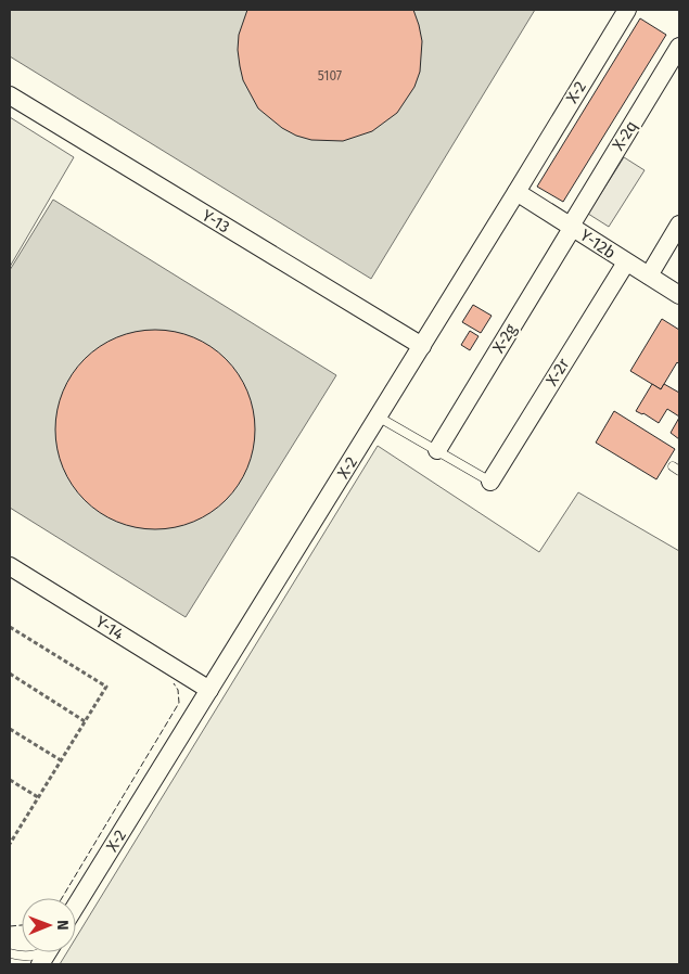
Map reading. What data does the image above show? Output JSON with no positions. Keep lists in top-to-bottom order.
{
  "streets": {
    "street": [
      "X-2",
      "X-2q",
      "Y-13",
      "Y-12b",
      "X-2g",
      "X-2r",
      "Y-14"
    ]
  },
  "crossings": [
    ["X-2", "Y-13"],
    ["X-2", "Y-12b"],
    ["X-2", "Y-14"],
    ["X-2q", "Y-12b"],
    ["X-2q", "X-2g"],
    ["Y-12b", "X-2g"],
    ["Y-12b", "X-2r"]
  ],
  "house_numbers": ["5107"],
  "north": "right"
}
